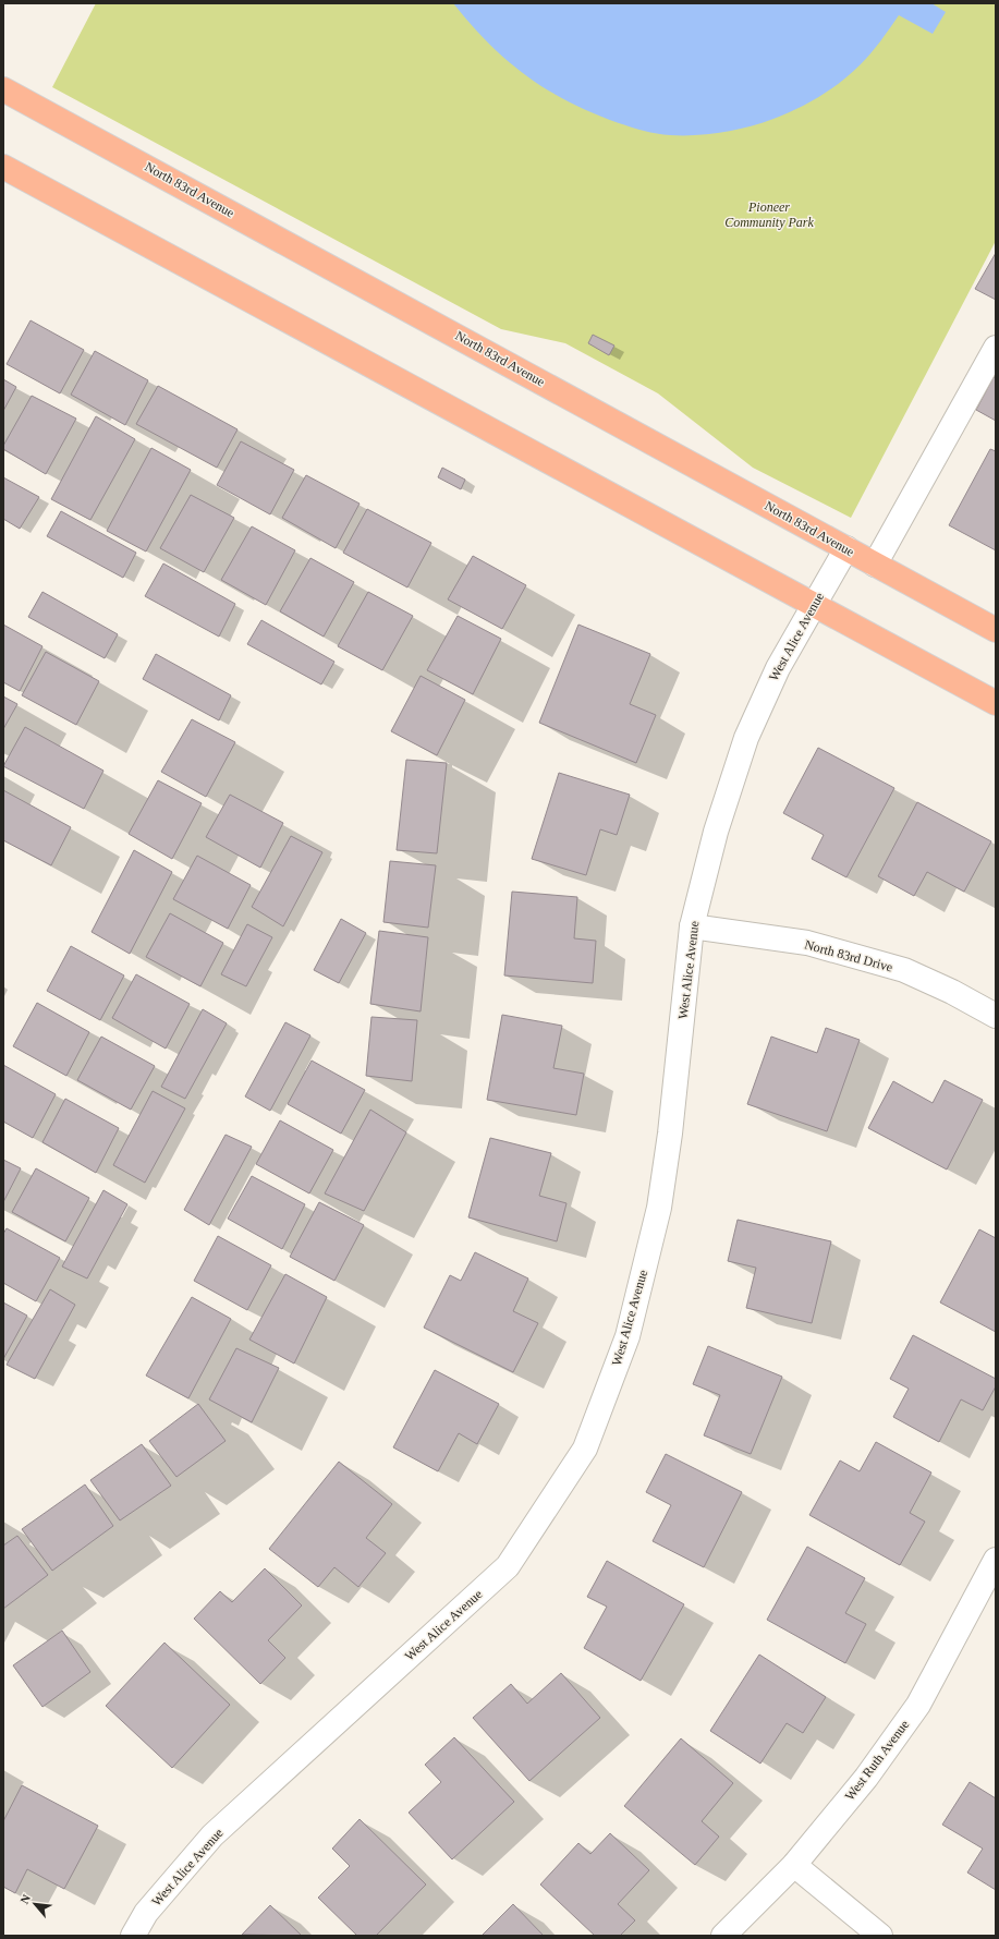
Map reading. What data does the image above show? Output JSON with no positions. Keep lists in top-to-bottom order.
{
  "streets": {
    "main road": ["North 83rd Avenue"],
    "street": ["West Alice Avenue", "North 83rd Drive", "West Ruth Avenue"]
  },
  "crossings": [
    ["North 83rd Avenue", "West Alice Avenue"],
    ["West Alice Avenue", "North 83rd Drive"]
  ],
  "parks": ["Pioneer Community Park"],
  "north": "top left"
}
